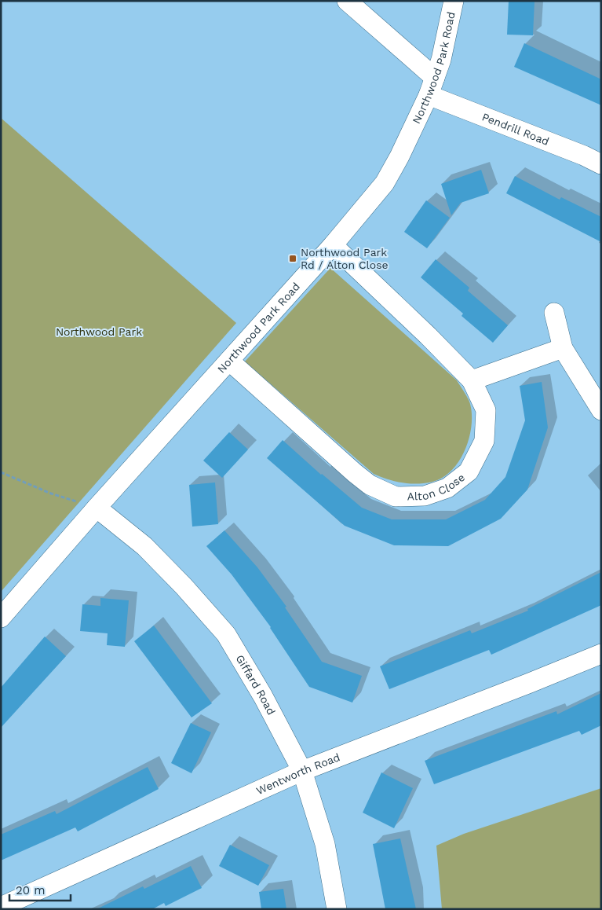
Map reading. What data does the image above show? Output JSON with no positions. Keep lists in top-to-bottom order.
{
  "streets": {
    "street": [
      "Northwood Park Road",
      "Pendrill Road",
      "Alton Close",
      "Giffard Road",
      "Wentworth Road"
    ]
  },
  "crossings": [
    ["Northwood Park Road", "Pendrill Road"],
    ["Northwood Park Road", "Alton Close"],
    ["Northwood Park Road", "Giffard Road"],
    ["Giffard Road", "Wentworth Road"]
  ],
  "parks": ["Northwood Park"],
  "places": {
    "transit": ["Northwood Park Rd / Alton Close"]
  },
  "scale_bar": "20 m"
}
